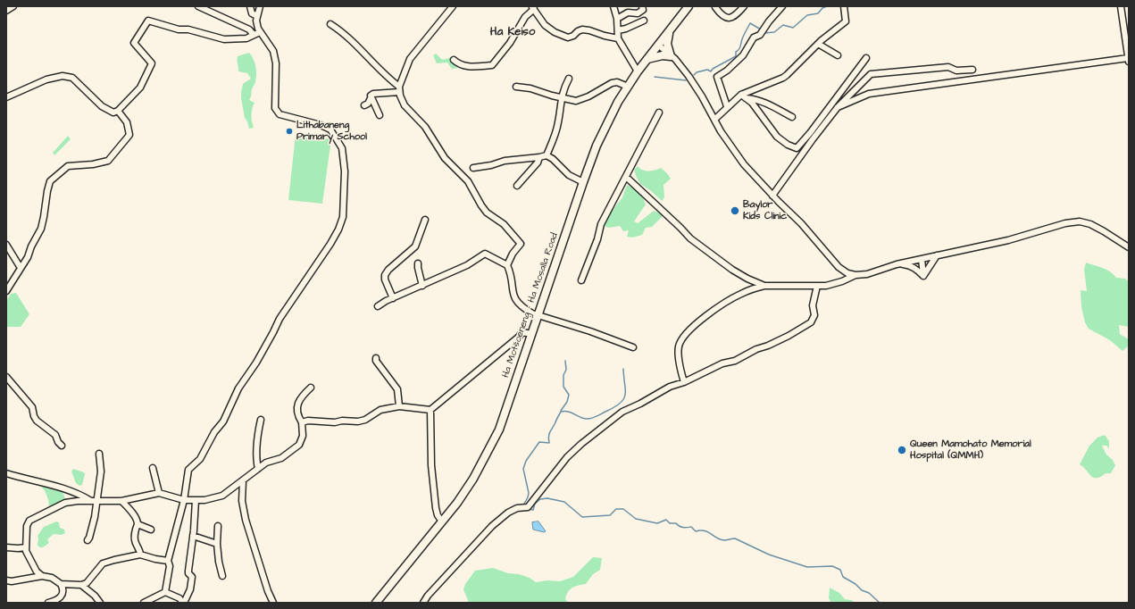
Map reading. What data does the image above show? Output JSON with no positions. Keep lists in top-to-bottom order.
{
  "streets": {
    "main road": ["Ha Motšoeneng - Ha Mosalla Road"]
  },
  "districts": ["Ha Keiso"],
  "places": ["Lithabaneng Primary School", "Baylor Kids Clinic", "Queen Mamohato Memorial Hospital (QMMH)"]
}
